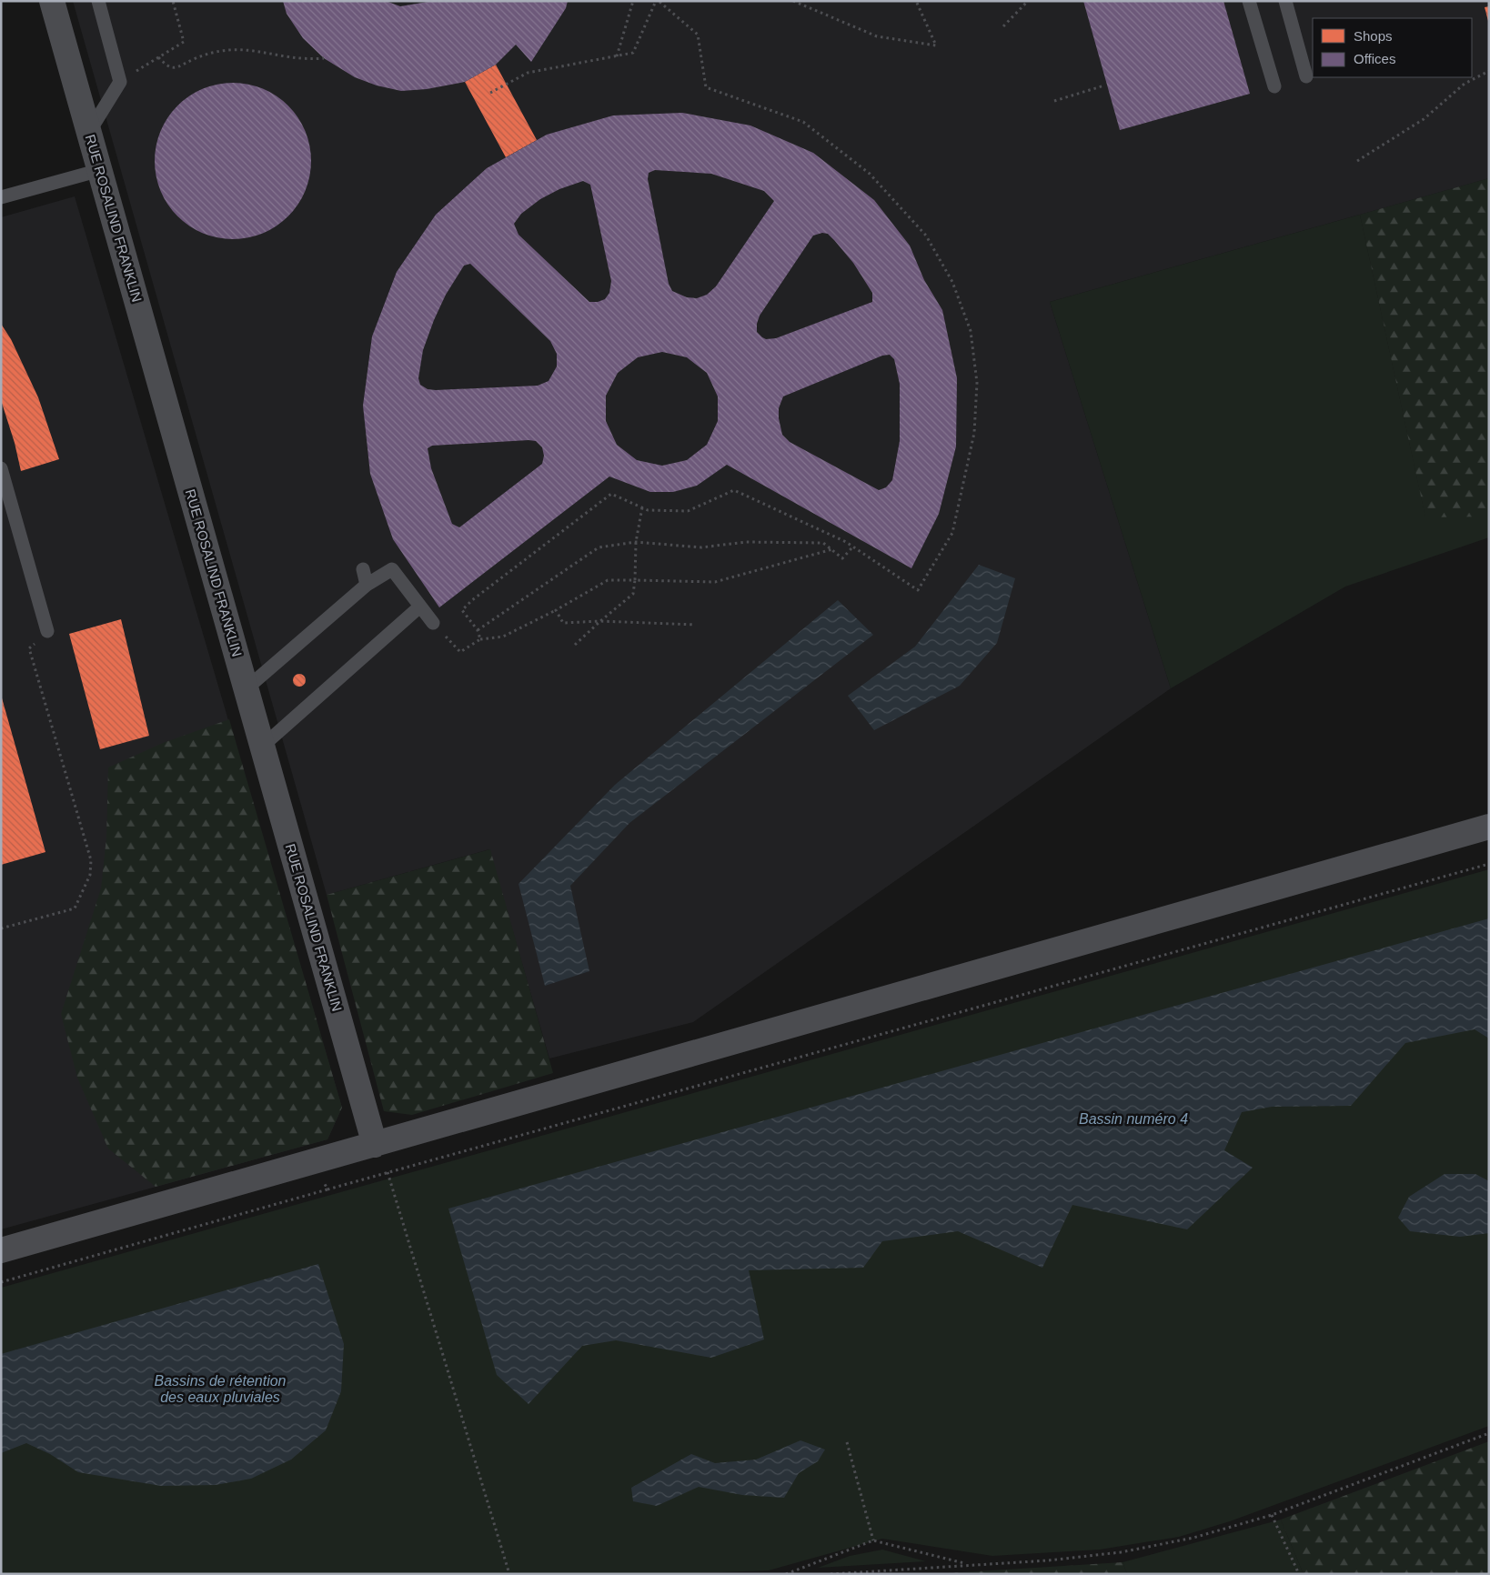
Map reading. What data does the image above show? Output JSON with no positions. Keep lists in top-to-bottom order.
{
  "streets": {
    "street": ["RUE ROSALIND FRANKLIN"]
  },
  "water": ["Bassin numéro 4", "Bassins de rétention des eaux pluviales"],
  "legend": ["Shops", "Offices"]
}
